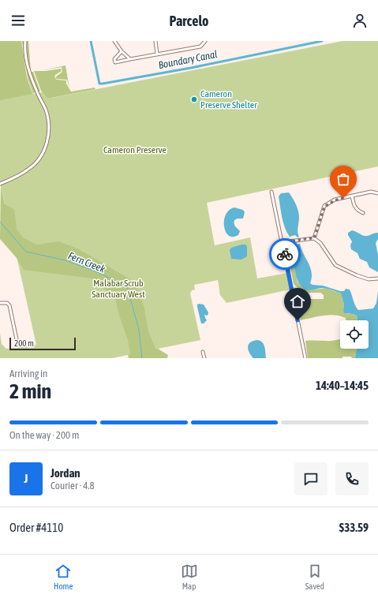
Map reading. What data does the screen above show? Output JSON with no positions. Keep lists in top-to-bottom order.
{
  "water": ["Boundary Canal", "Fern Creek"],
  "parks": ["Cameron Preserve", "Malabar Scrub Sanctuary West"],
  "places": ["Cameron Preserve Shelter"],
  "scale_bar": "200 m",
  "page": {
    "header": "Parcelo",
    "scale": "200 m",
    "heading": ["2 min", "Arriving in", "14:40–14:45"],
    "panel": [
      "Jordan",
      "Courier · 4.8",
      "Order #4110",
      "$33.59"
    ],
    "bar": "On the way · 200 m",
    "round": "J",
    "tabs": ["Home", "Map", "Saved"]
  }
}
